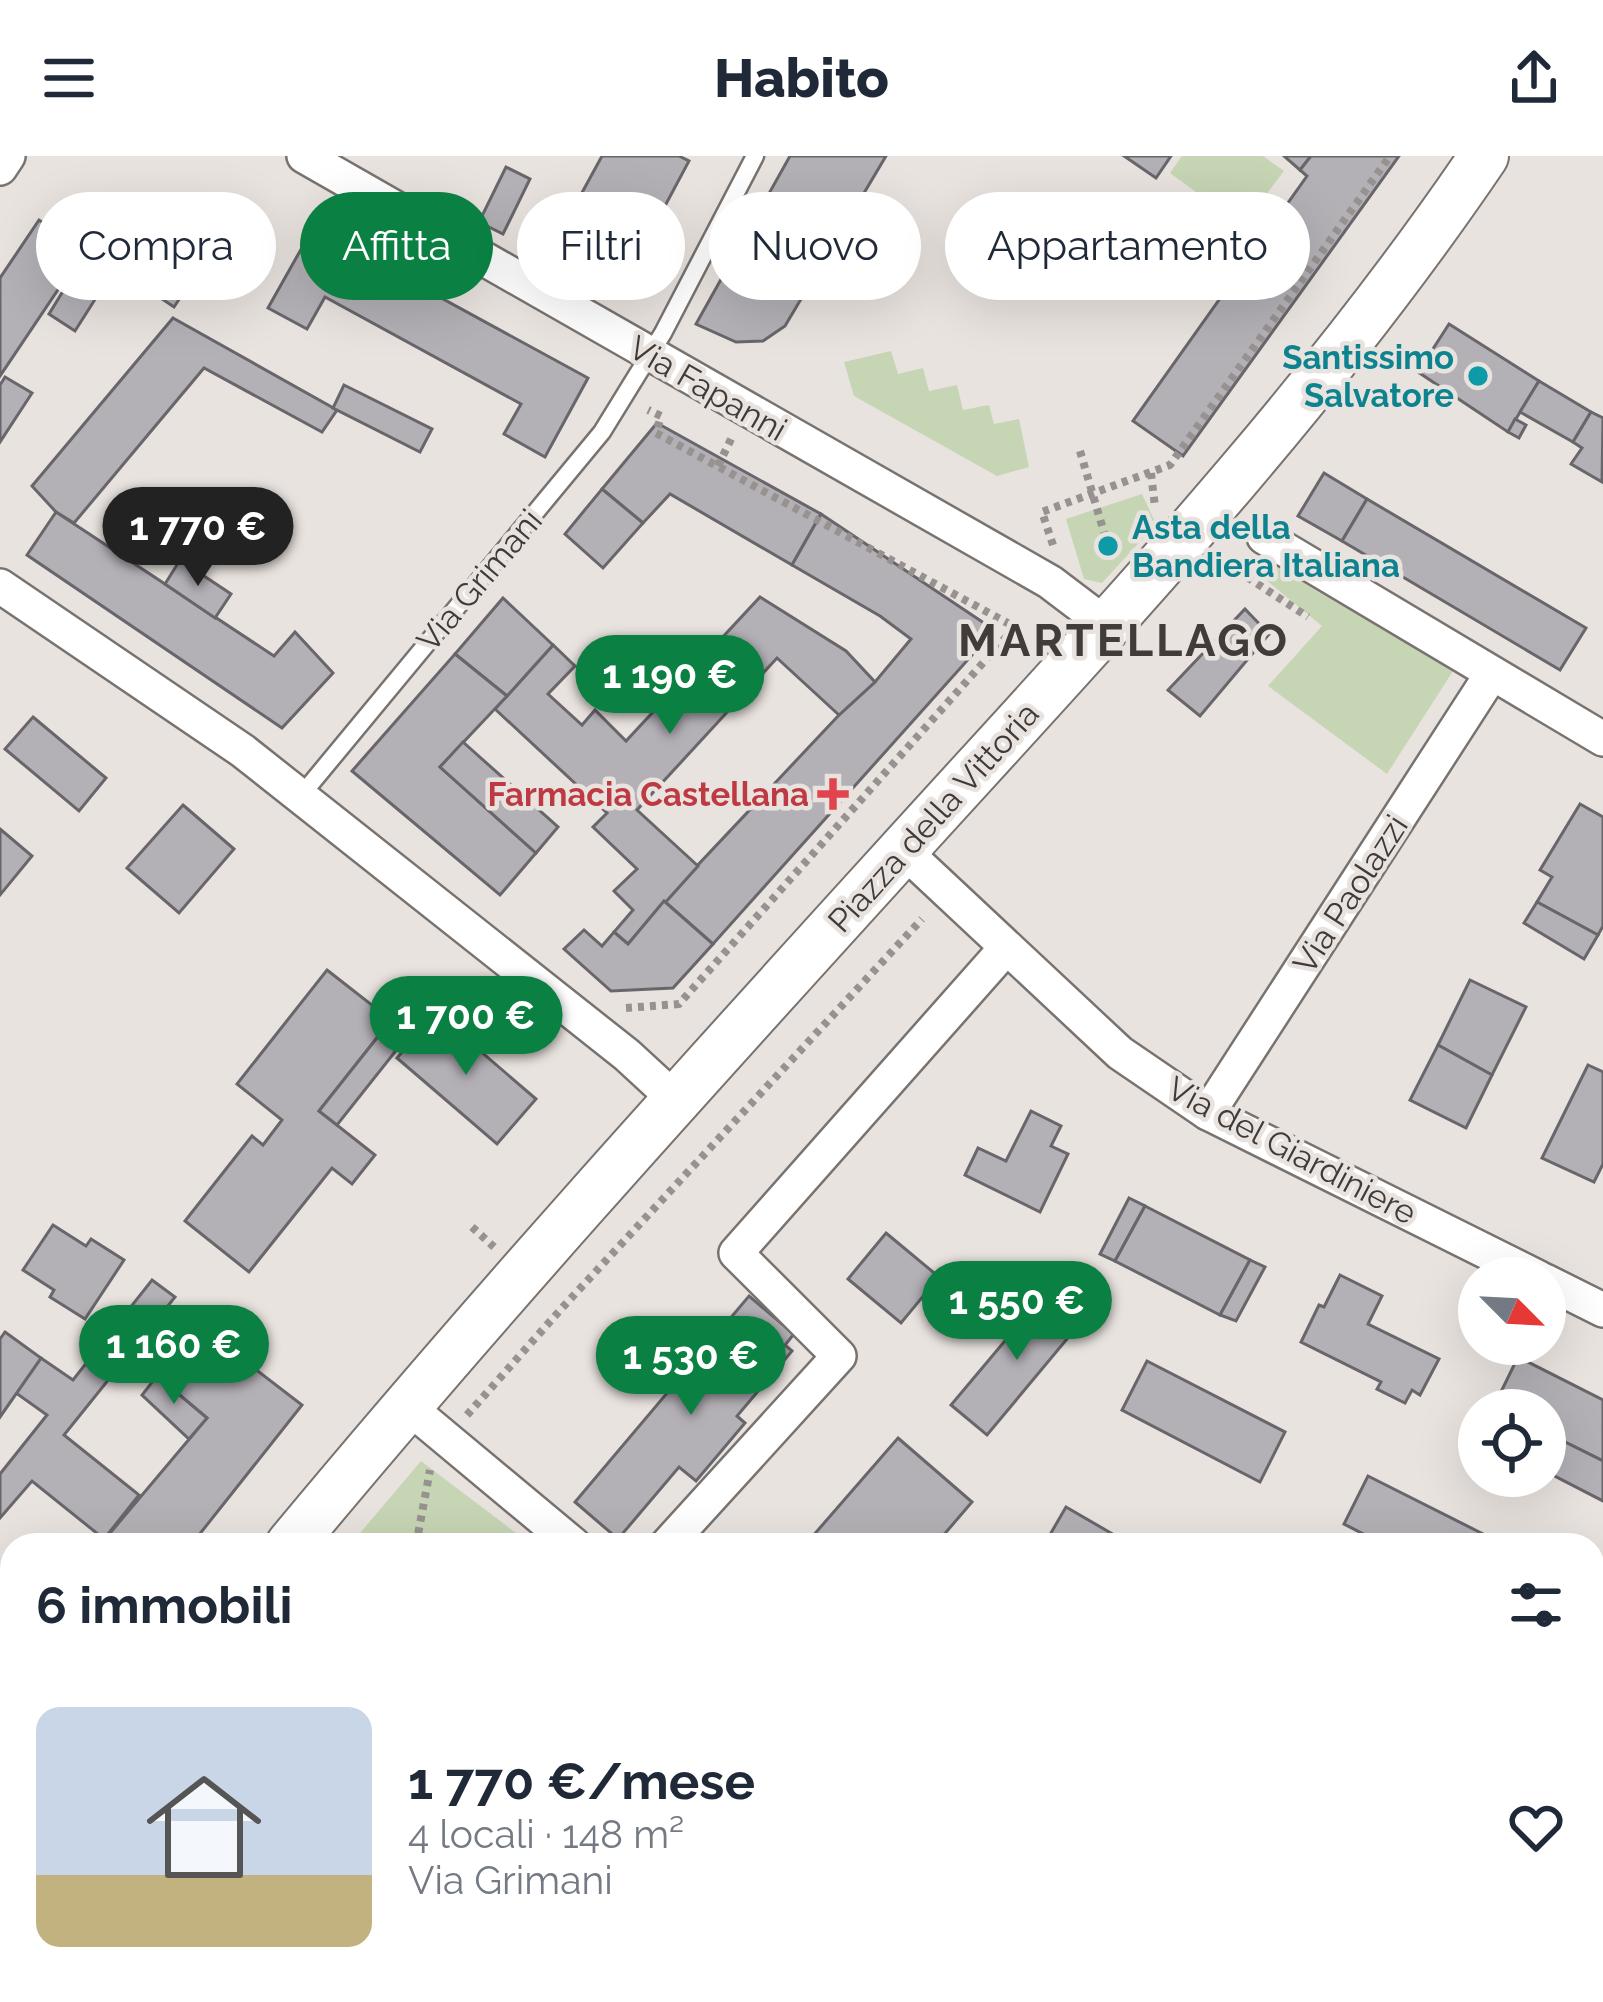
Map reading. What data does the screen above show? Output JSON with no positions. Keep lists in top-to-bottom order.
{
  "streets": {
    "street": [
      "Via Fapanni",
      "Piazza della Vittoria",
      "Via Paolazzi",
      "Via del Giardiniere"
    ],
    "lane": ["Via Grimani"]
  },
  "crossings": [
    ["Via Fapanni", "Via Grimani"],
    ["Via Fapanni", "Piazza della Vittoria"],
    ["Piazza della Vittoria", "Via del Giardiniere"],
    ["Via Paolazzi", "Via del Giardiniere"]
  ],
  "districts": ["MARTELLAGO"],
  "places": {
    "other": ["Santissimo Salvatore", "Asta della Bandiera Italiana"],
    "health": ["Farmacia Castellana"]
  },
  "north": "bottom right",
  "page": {
    "header": "Habito",
    "chip": [
      "Compra",
      "Affitta",
      "Filtri",
      "Nuovo",
      "Appartamento"
    ],
    "price": [
      "1 770 €",
      "1 190 €",
      "1 700 €",
      "1 550 €",
      "1 160 €",
      "1 530 €"
    ],
    "heading": "6 immobili",
    "list": [
      {
        "name": "1 770 €/mese",
        "note": "4 locali · 148 m² · Via Grimani"
      }
    ]
  }
}
